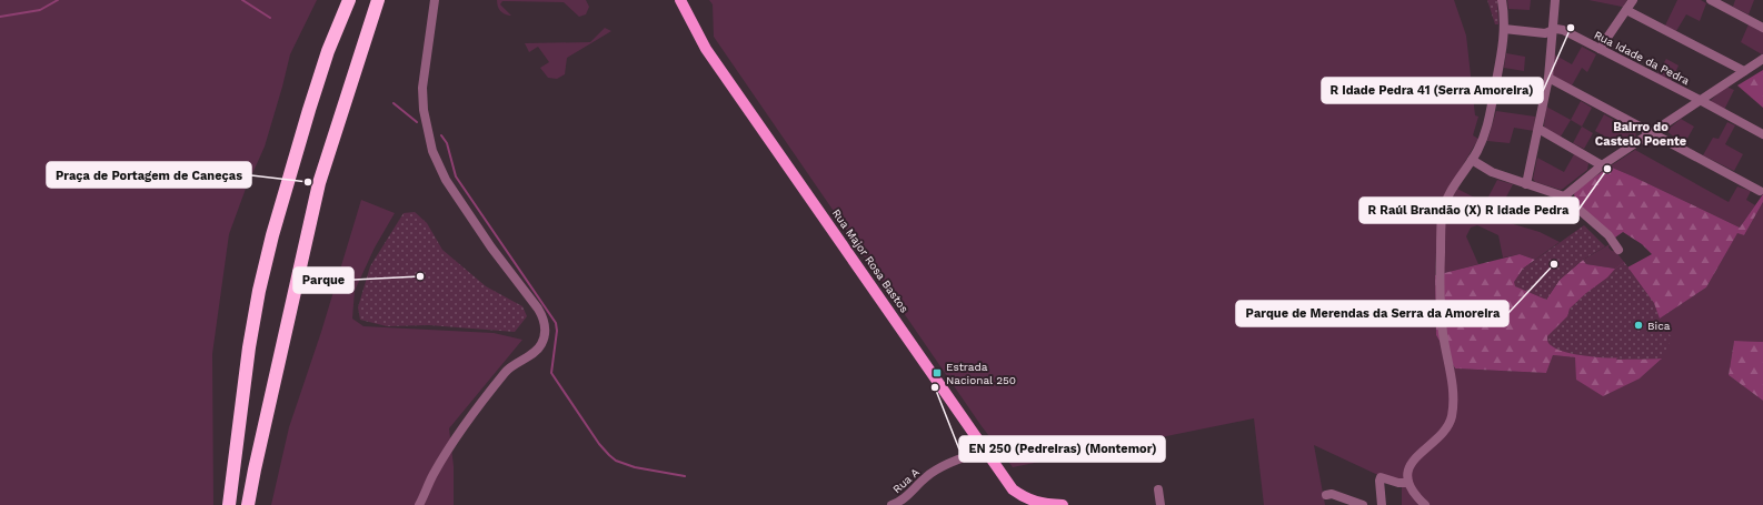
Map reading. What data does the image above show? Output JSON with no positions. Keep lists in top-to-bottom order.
{
  "streets": {
    "main road": ["Rua Major Rosa Bastos"],
    "street": ["Rua Idade da Pedra", "Rua A"]
  },
  "crossings": [
    ["Rua Major Rosa Bastos", "Rua A"]
  ],
  "districts": ["Bairro do Castelo Poente"],
  "places": {
    "other": [
      "R Idade Pedra 41 (Serra Amoreira)",
      "R Raúl Brandão (X) R Idade Pedra",
      "Praça de Portagem de Caneças",
      "Parque de Merendas da Serra da Amoreira",
      "Parque",
      "Bica",
      "EN 250 (Pedreiras) (Montemor)"
    ],
    "transit": ["Estrada Nacional 250"]
  }
}
